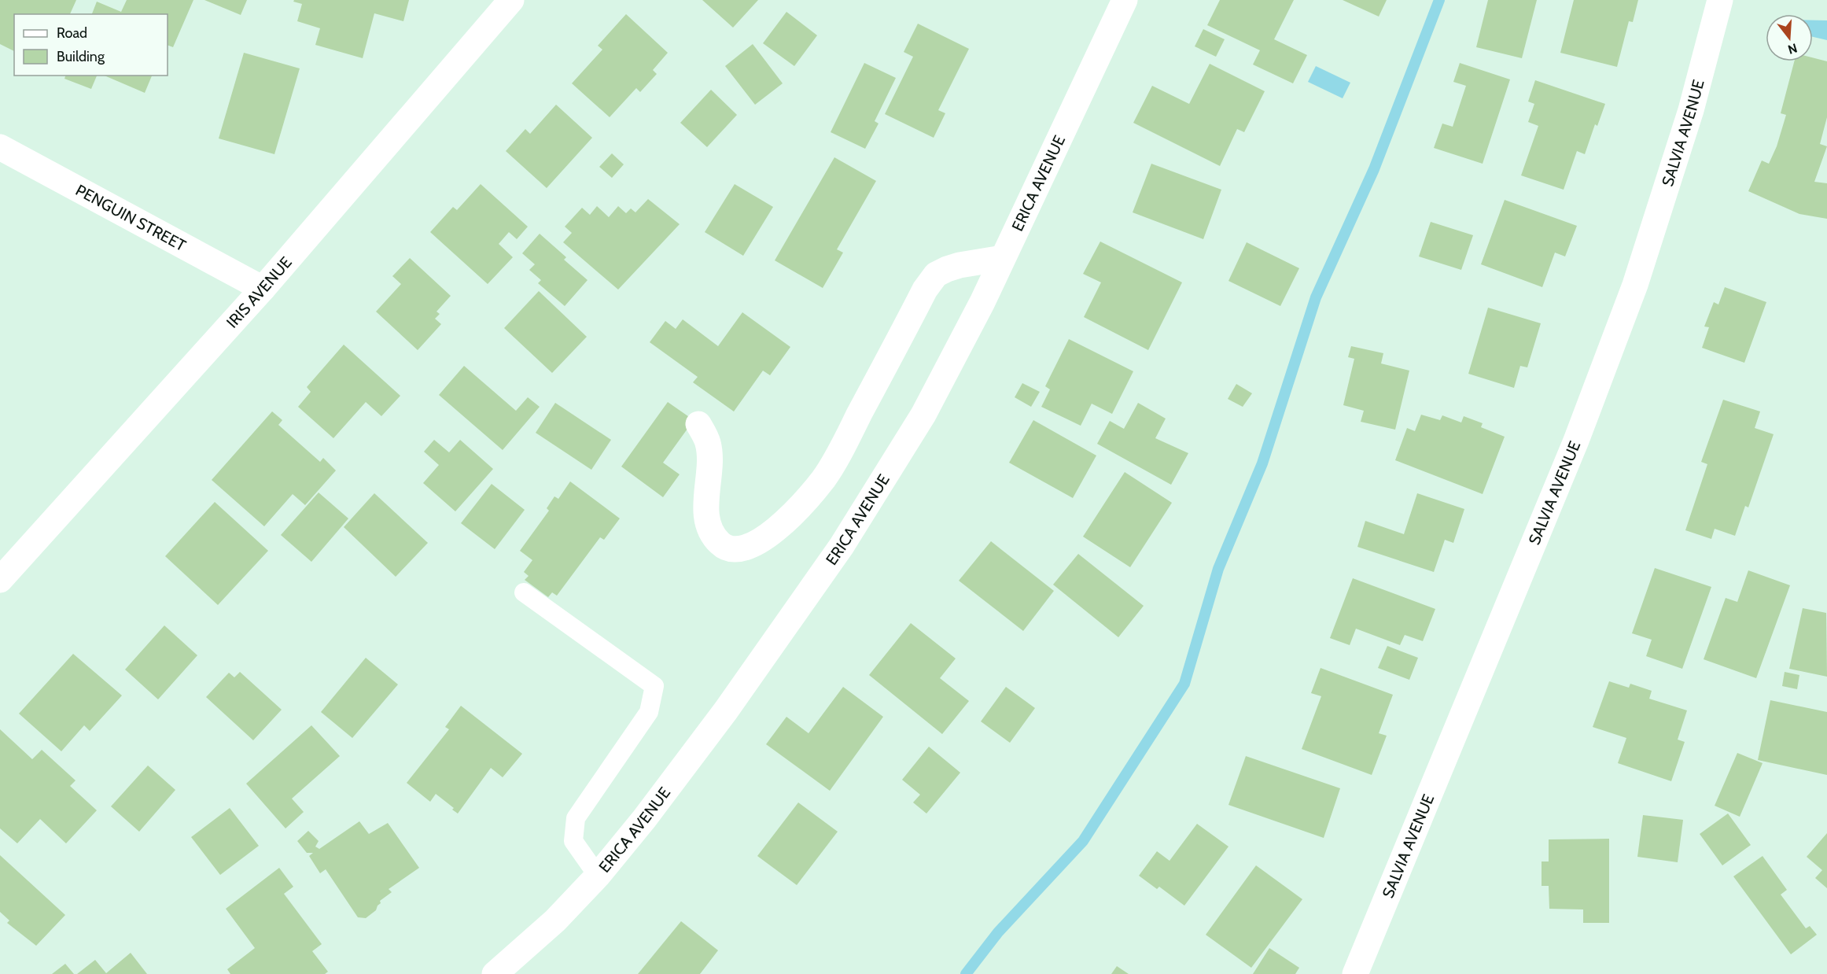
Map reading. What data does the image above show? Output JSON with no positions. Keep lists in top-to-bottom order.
{
  "streets": {
    "street": [
      "SALVIA AVENUE",
      "ERICA AVENUE",
      "PENGUIN STREET",
      "IRIS AVENUE"
    ]
  },
  "crossings": [
    ["PENGUIN STREET", "IRIS AVENUE"]
  ],
  "legend": ["Road", "Building"],
  "north": "bottom"
}
